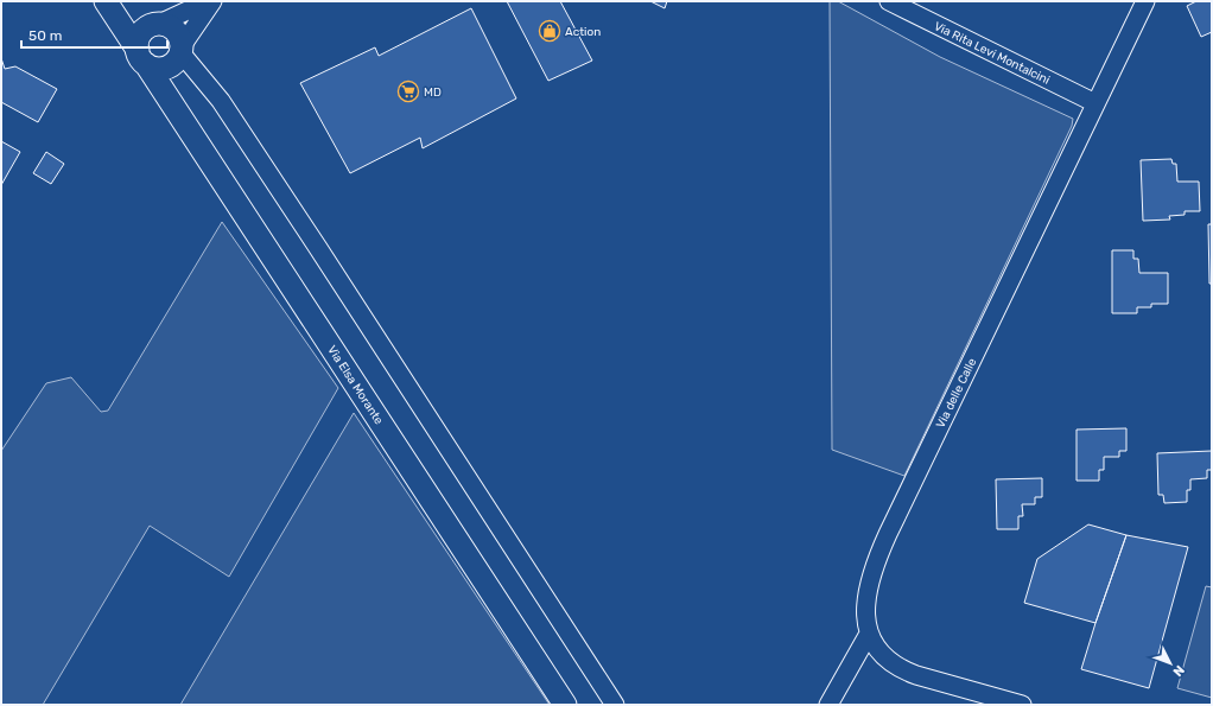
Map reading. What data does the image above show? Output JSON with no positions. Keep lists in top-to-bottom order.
{
  "streets": {
    "street": ["Via Rita Levi Montalcini", "Via Elsa Morante", "Via delle Calle"]
  },
  "crossings": [
    ["Via Rita Levi Montalcini", "Via delle Calle"]
  ],
  "places": {
    "shop": ["Action"],
    "supermarket": ["MD"]
  },
  "scale_bar": "50 m",
  "north": "bottom right"
}
